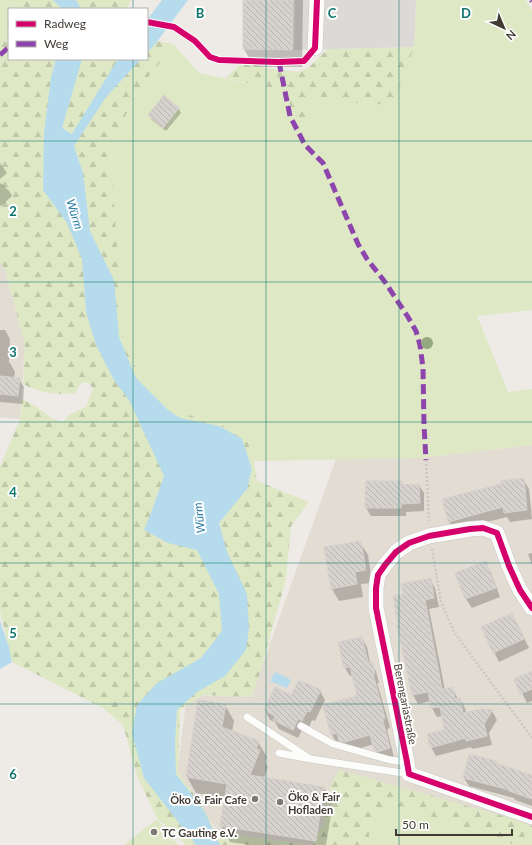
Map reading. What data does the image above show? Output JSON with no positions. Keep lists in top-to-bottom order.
{
  "streets": {
    "street": ["Berengariastraße"]
  },
  "water": ["Würm"],
  "places": ["Öko & Fair Cafe", "Öko & Fair Hofladen", "TC Gauting e.V."],
  "legend": ["Radweg", "Weg"],
  "scale_bar": "50 m",
  "north": "bottom right",
  "grid": {
    "columns": ["B", "C", "D"],
    "rows": [
      "2",
      "3",
      "4",
      "5",
      "6"
    ]
  }
}
